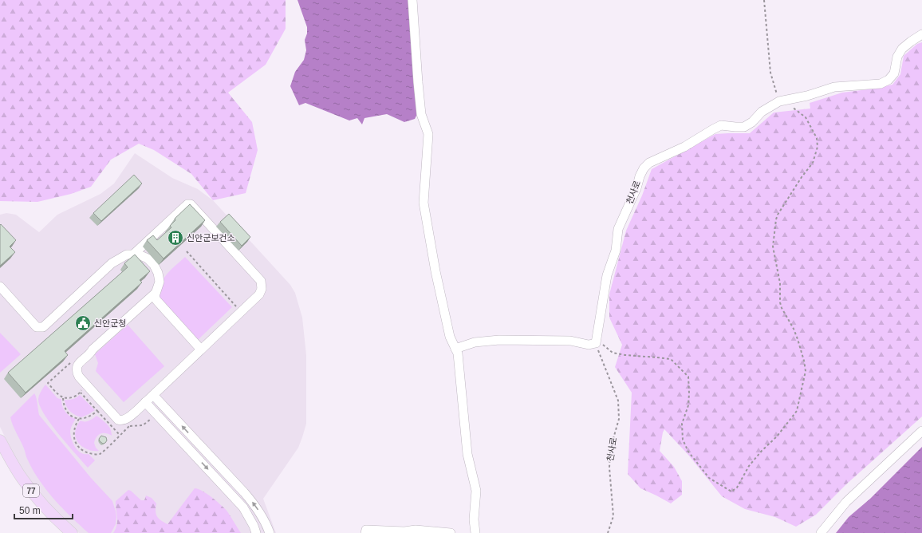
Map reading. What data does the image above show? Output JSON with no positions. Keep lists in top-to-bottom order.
{
  "streets": {
    "main road": ["77"],
    "street": ["천사로"]
  },
  "places": {
    "building": ["신안군보건소"],
    "public building": ["신안군청"]
  },
  "scale_bar": "50 m"
}
